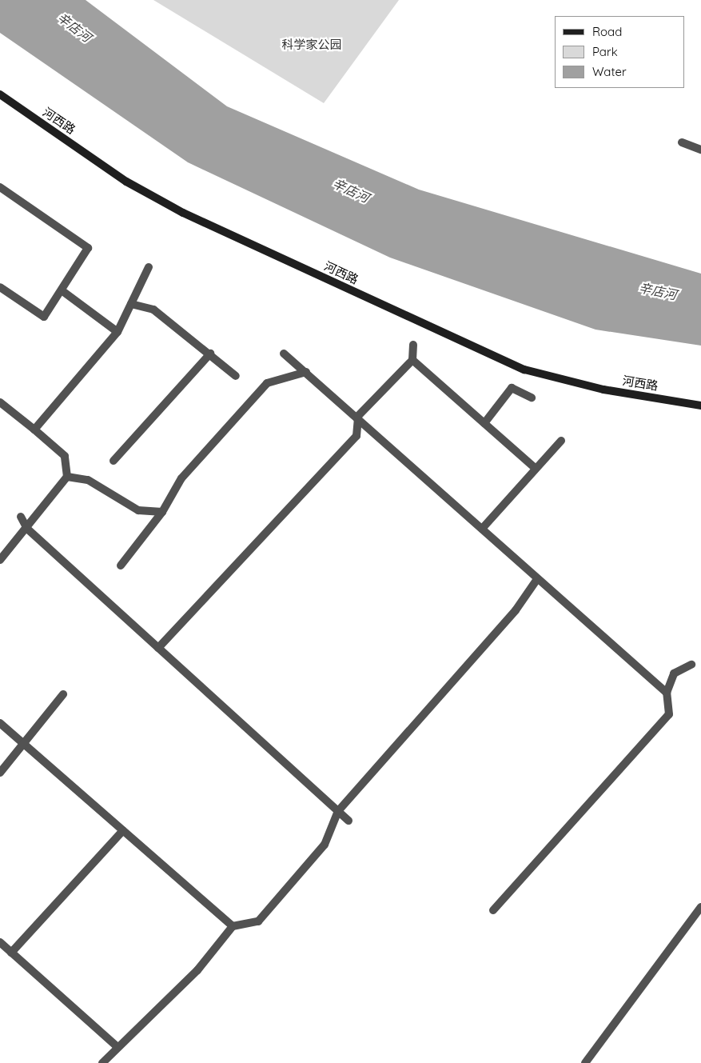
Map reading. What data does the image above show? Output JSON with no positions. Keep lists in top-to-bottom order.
{
  "streets": {
    "street": ["河西路"]
  },
  "water": ["辛店河"],
  "parks": ["科学家公园"],
  "legend": ["Road", "Park", "Water"]
}
